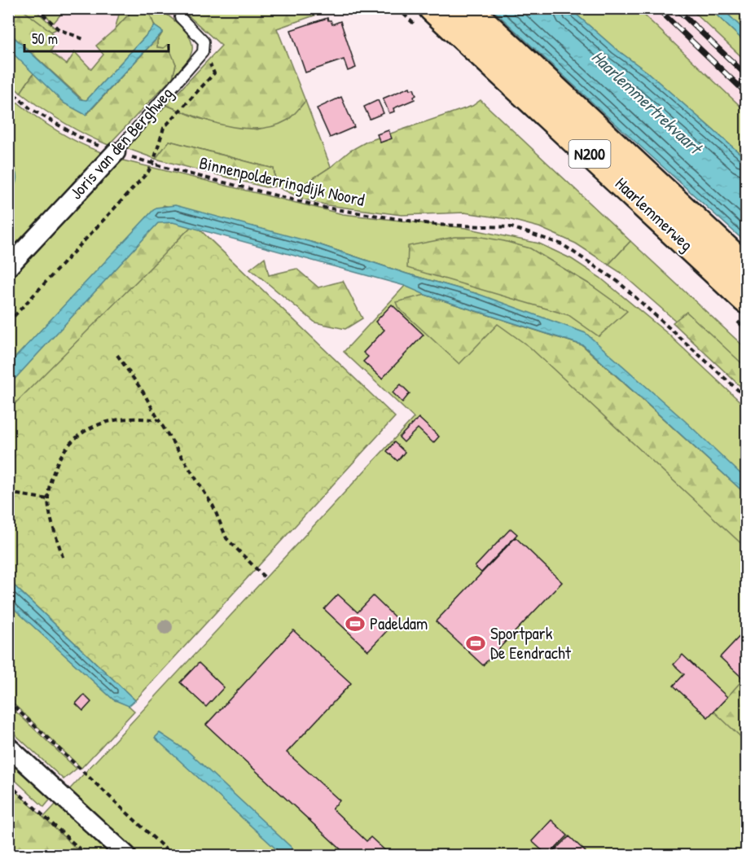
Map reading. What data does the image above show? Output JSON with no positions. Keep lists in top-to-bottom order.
{
  "streets": {
    "main road": ["N200", "Haarlemmerweg"],
    "street": ["Joris van den Berghweg"],
    "path": ["Binnenpolderringdijk Noord"]
  },
  "crossings": [
    ["Joris van den Berghweg", "Binnenpolderringdijk Noord"]
  ],
  "water": ["Haarlemmertrekvaart"],
  "places": {
    "sports": ["Padeldam", "Sportpark De Eendracht"]
  },
  "scale_bar": "50 m"
}
